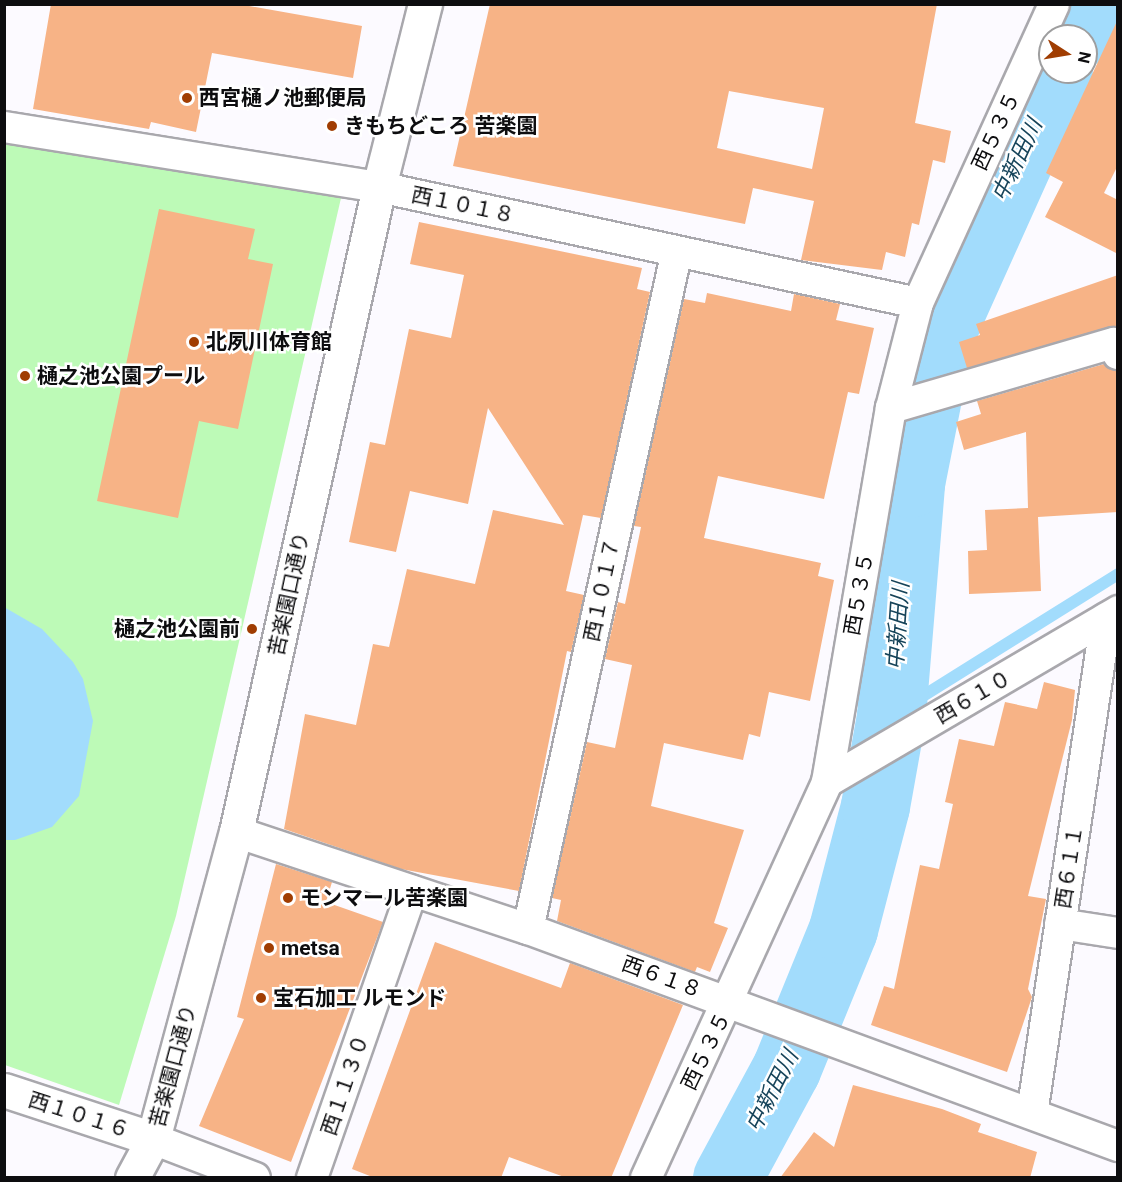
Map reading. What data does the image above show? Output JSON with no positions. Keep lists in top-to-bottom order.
{
  "streets": {
    "street": [
      "西５３５",
      "西１０１８",
      "西１０１７",
      "苦楽園口通り",
      "西６１０",
      "西６１１",
      "西６１８",
      "西１１３０",
      "西１０１６"
    ]
  },
  "crossings": [
    ["西５３５", "西１０１８"],
    ["西５３５", "西６１０"],
    ["西５３５", "西６１８"],
    ["西１０１８", "西１０１７"],
    ["西１０１８", "苦楽園口通り"],
    ["西１０１７", "西６１８"],
    ["苦楽園口通り", "西６１８"],
    ["苦楽園口通り", "西１０１６"],
    ["西６１０", "西６１１"],
    ["西６１１", "西６１８"],
    ["西６１８", "西１１３０"]
  ],
  "water": ["中新田川"],
  "places": [
    "西宮樋ノ池郵便局",
    "きもちどころ 苦楽園",
    "北夙川体育館",
    "樋之池公園プール",
    "樋之池公園前",
    "モンマール苦楽園",
    "metsa",
    "宝石加工 ルモンド"
  ],
  "north": "right"
}
